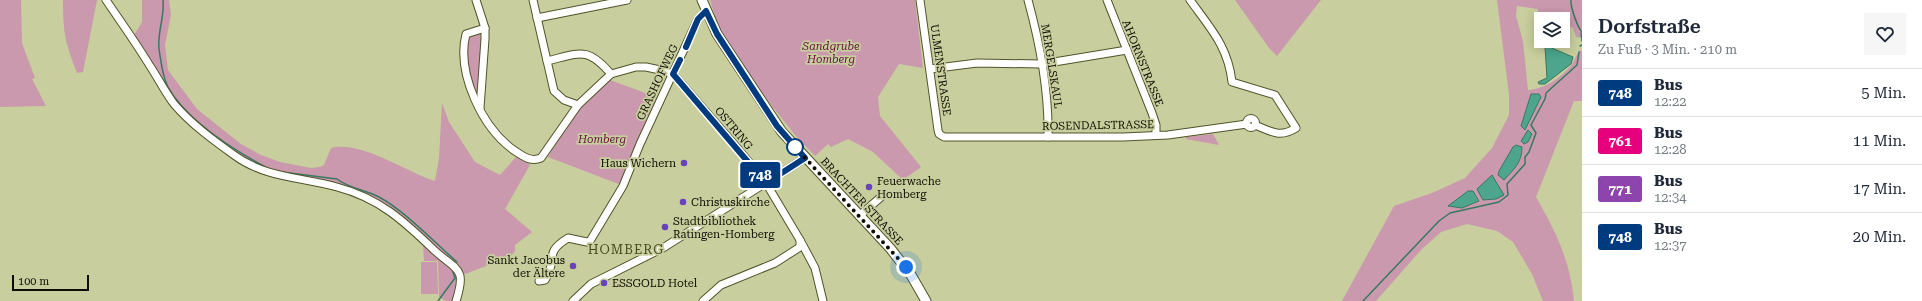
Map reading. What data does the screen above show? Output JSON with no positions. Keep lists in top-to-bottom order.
{
  "streets": {
    "main road": ["BRACHTER STRASSE"],
    "street": [
      "AHORNSTRASSE",
      "MERGELSKAUL",
      "ULMENSTRASSE",
      "GRASHOFWEG",
      "ROSENDALSTRASSE",
      "OSTRING"
    ]
  },
  "crossings": [
    ["AHORNSTRASSE", "ROSENDALSTRASSE"],
    ["MERGELSKAUL", "ROSENDALSTRASSE"],
    ["ULMENSTRASSE", "ROSENDALSTRASSE"],
    ["GRASHOFWEG", "OSTRING"],
    ["GRASHOFWEG", "BRACHTER STRASSE"]
  ],
  "districts": ["HOMBERG"],
  "parks": ["Sandgrube Homberg", "Homberg"],
  "places": [
    "Haus Wichern",
    "Feuerwache Homberg",
    "Christuskirche",
    "Stadtbibliothek Ratingen-Homberg",
    "Sankt Jacobus der Ältere",
    "ESSGOLD Hotel"
  ],
  "lines": ["bus line 748"],
  "scale_bar": "100 m",
  "page": {
    "on_map": "748",
    "heading": ["Dorfstraße", "Zu Fuß · 3 Min. · 210 m"],
    "list": [
      {
        "mark": "748",
        "name": "Bus",
        "note": "12:22",
        "value": "5 Min."
      },
      {
        "mark": "761",
        "name": "Bus",
        "note": "12:28",
        "value": "11 Min."
      },
      {
        "mark": "771",
        "name": "Bus",
        "note": "12:34",
        "value": "17 Min."
      },
      {
        "mark": "748",
        "name": "Bus",
        "note": "12:37",
        "value": "20 Min."
      }
    ],
    "scale": "100 m"
  }
}
